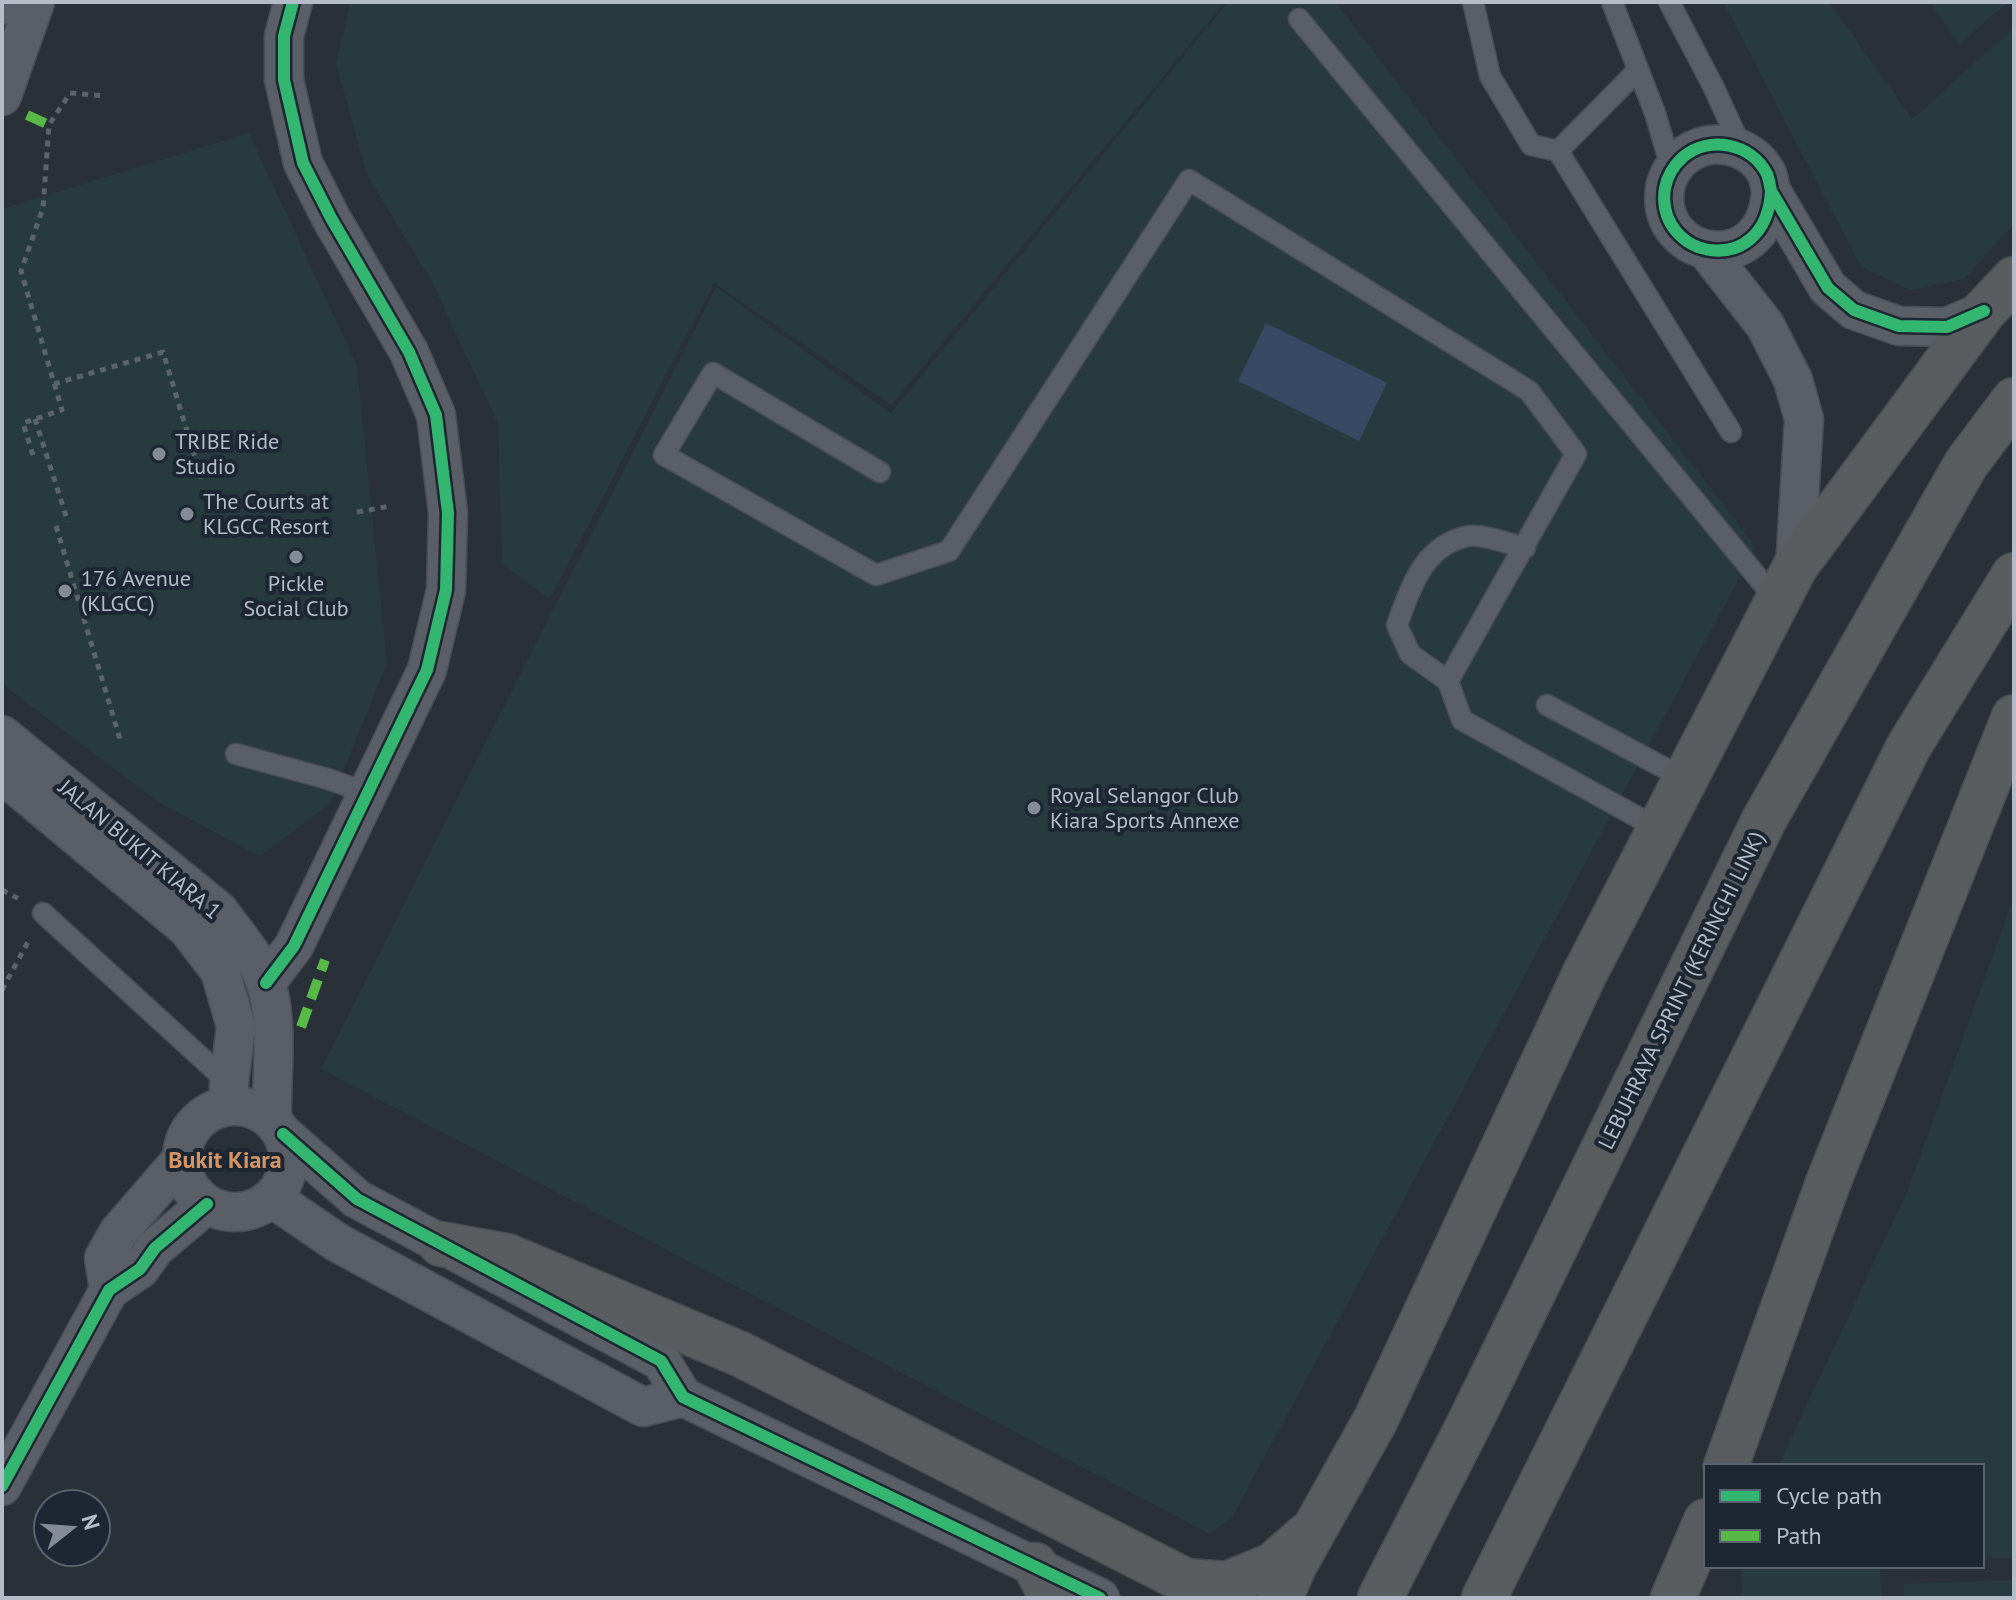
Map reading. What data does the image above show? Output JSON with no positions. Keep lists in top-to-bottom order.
{
  "streets": {
    "highway": ["LEBUHRAYA SPRINT (KERINCHI LINK)"],
    "street": ["JALAN BUKIT KIARA 1"]
  },
  "districts": ["Bukit Kiara"],
  "places": [
    "TRIBE Ride Studio",
    "The Courts at KLGCC Resort",
    "Pickle Social Club",
    "176 Avenue (KLGCC)",
    "Royal Selangor Club Kiara Sports Annexe"
  ],
  "legend": ["Cycle path", "Path"],
  "north": "right"
}
